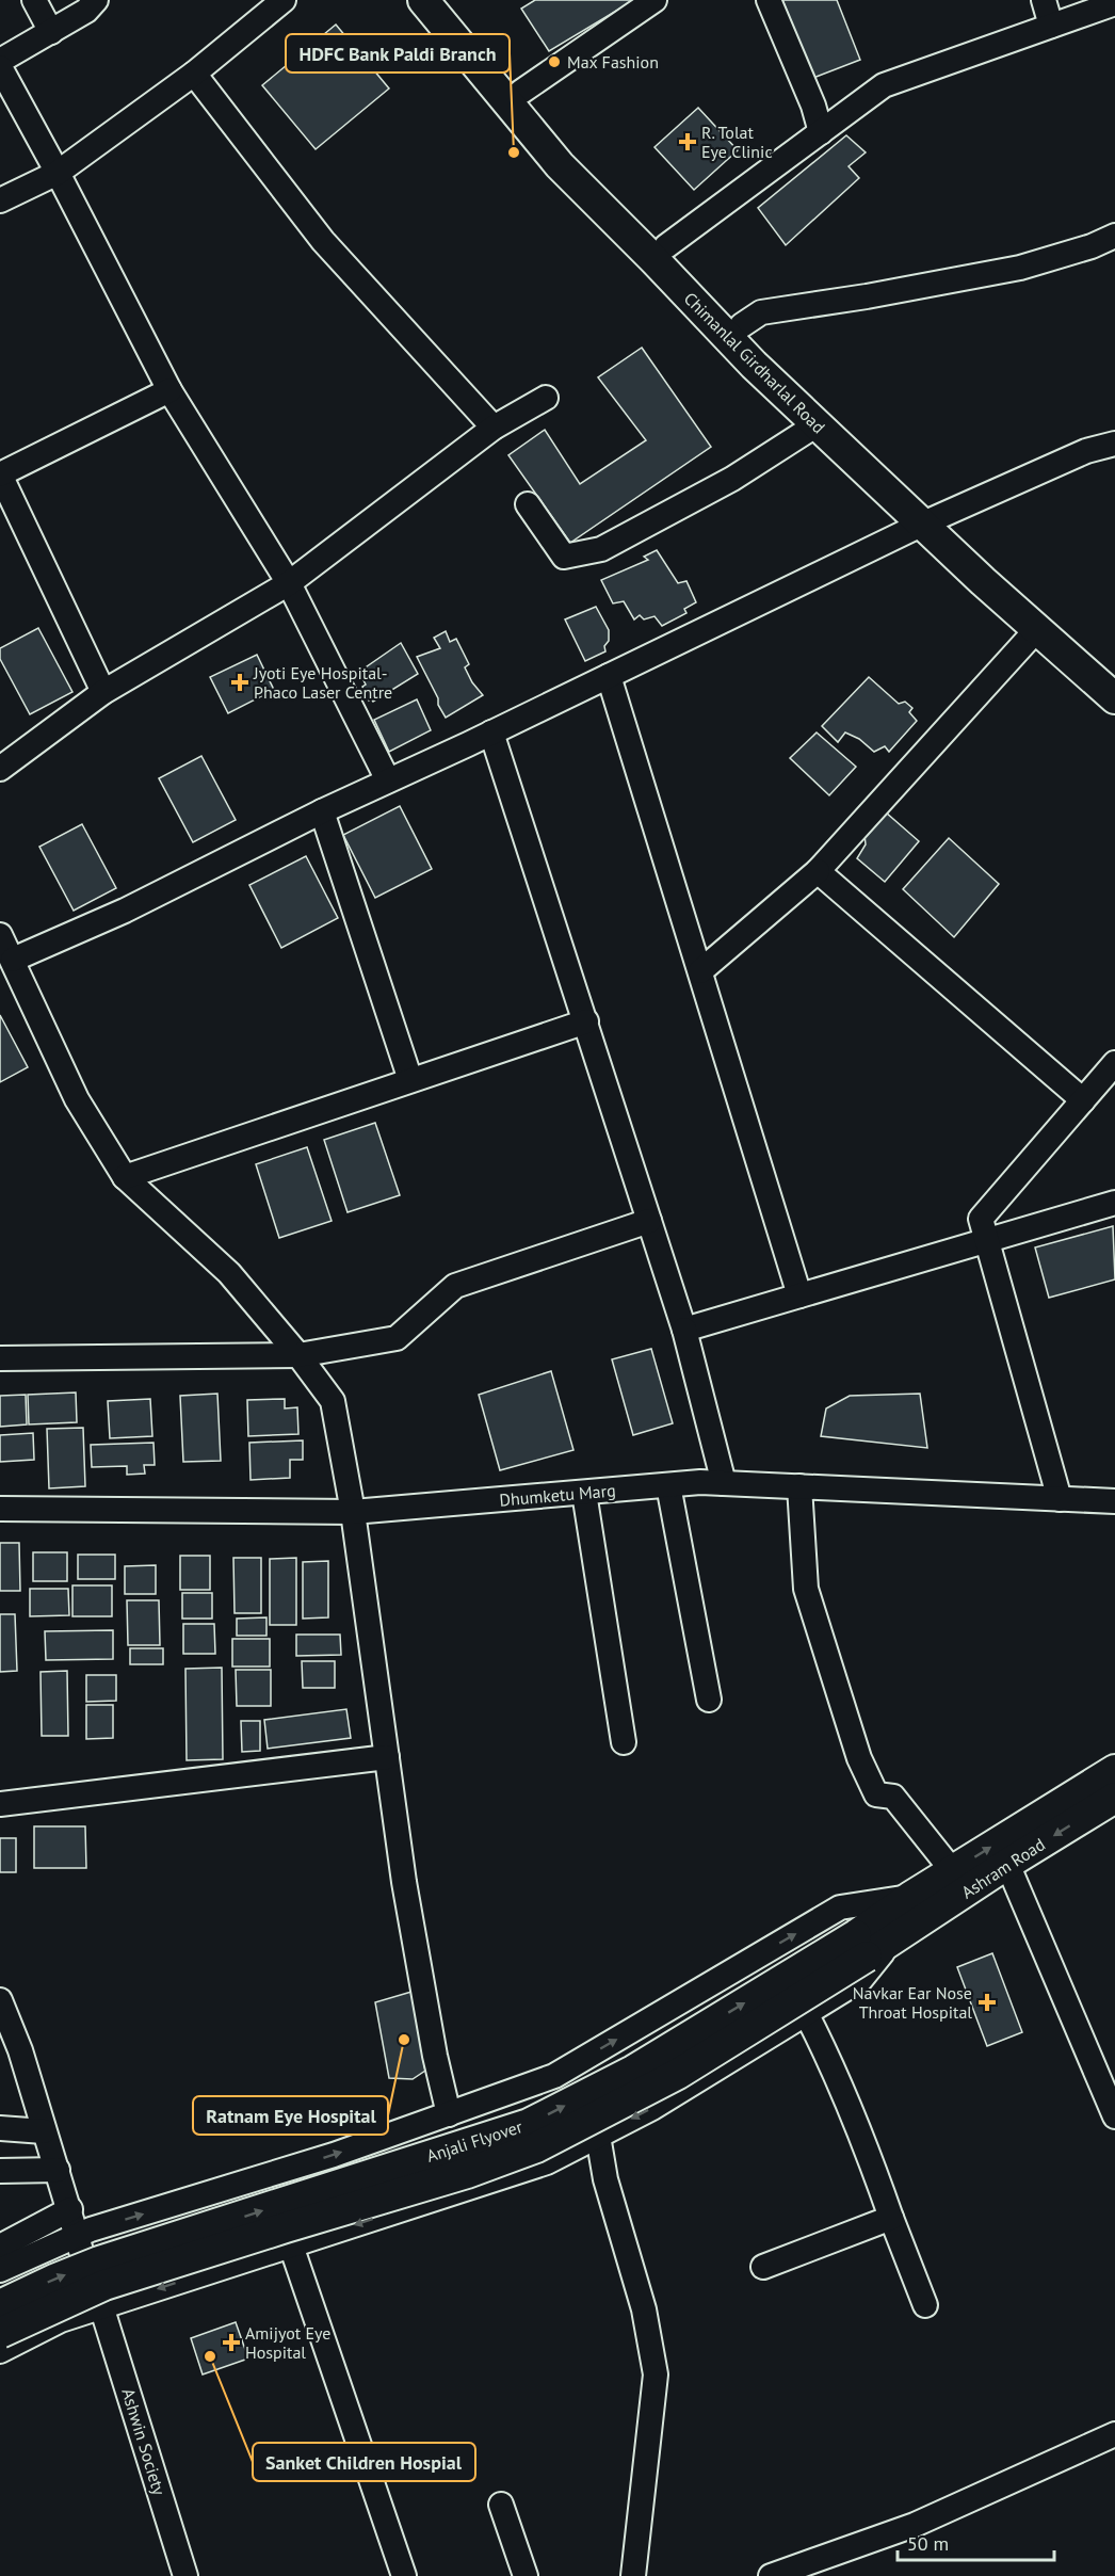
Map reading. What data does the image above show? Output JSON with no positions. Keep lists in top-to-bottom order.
{
  "streets": {
    "main road": ["Chimanlal Girdharlal Road", "Ashram Road", "Anjali Flyover"],
    "street": ["Dhumketu Marg", "Ashwin Society"]
  },
  "crossings": [
    ["Ashram Road", "Anjali Flyover"]
  ],
  "places": {
    "other": [
      "Max Fashion",
      "HDFC Bank Paldi Branch",
      "Ratnam Eye Hospital",
      "Sanket Children Hospial"
    ],
    "health": [
      "R. Tolat Eye Clinic",
      "Jyoti Eye Hospital- Phaco Laser Centre",
      "Navkar Ear Nose Throat Hospital",
      "Amijyot Eye Hospital"
    ]
  },
  "scale_bar": "50 m"
}
